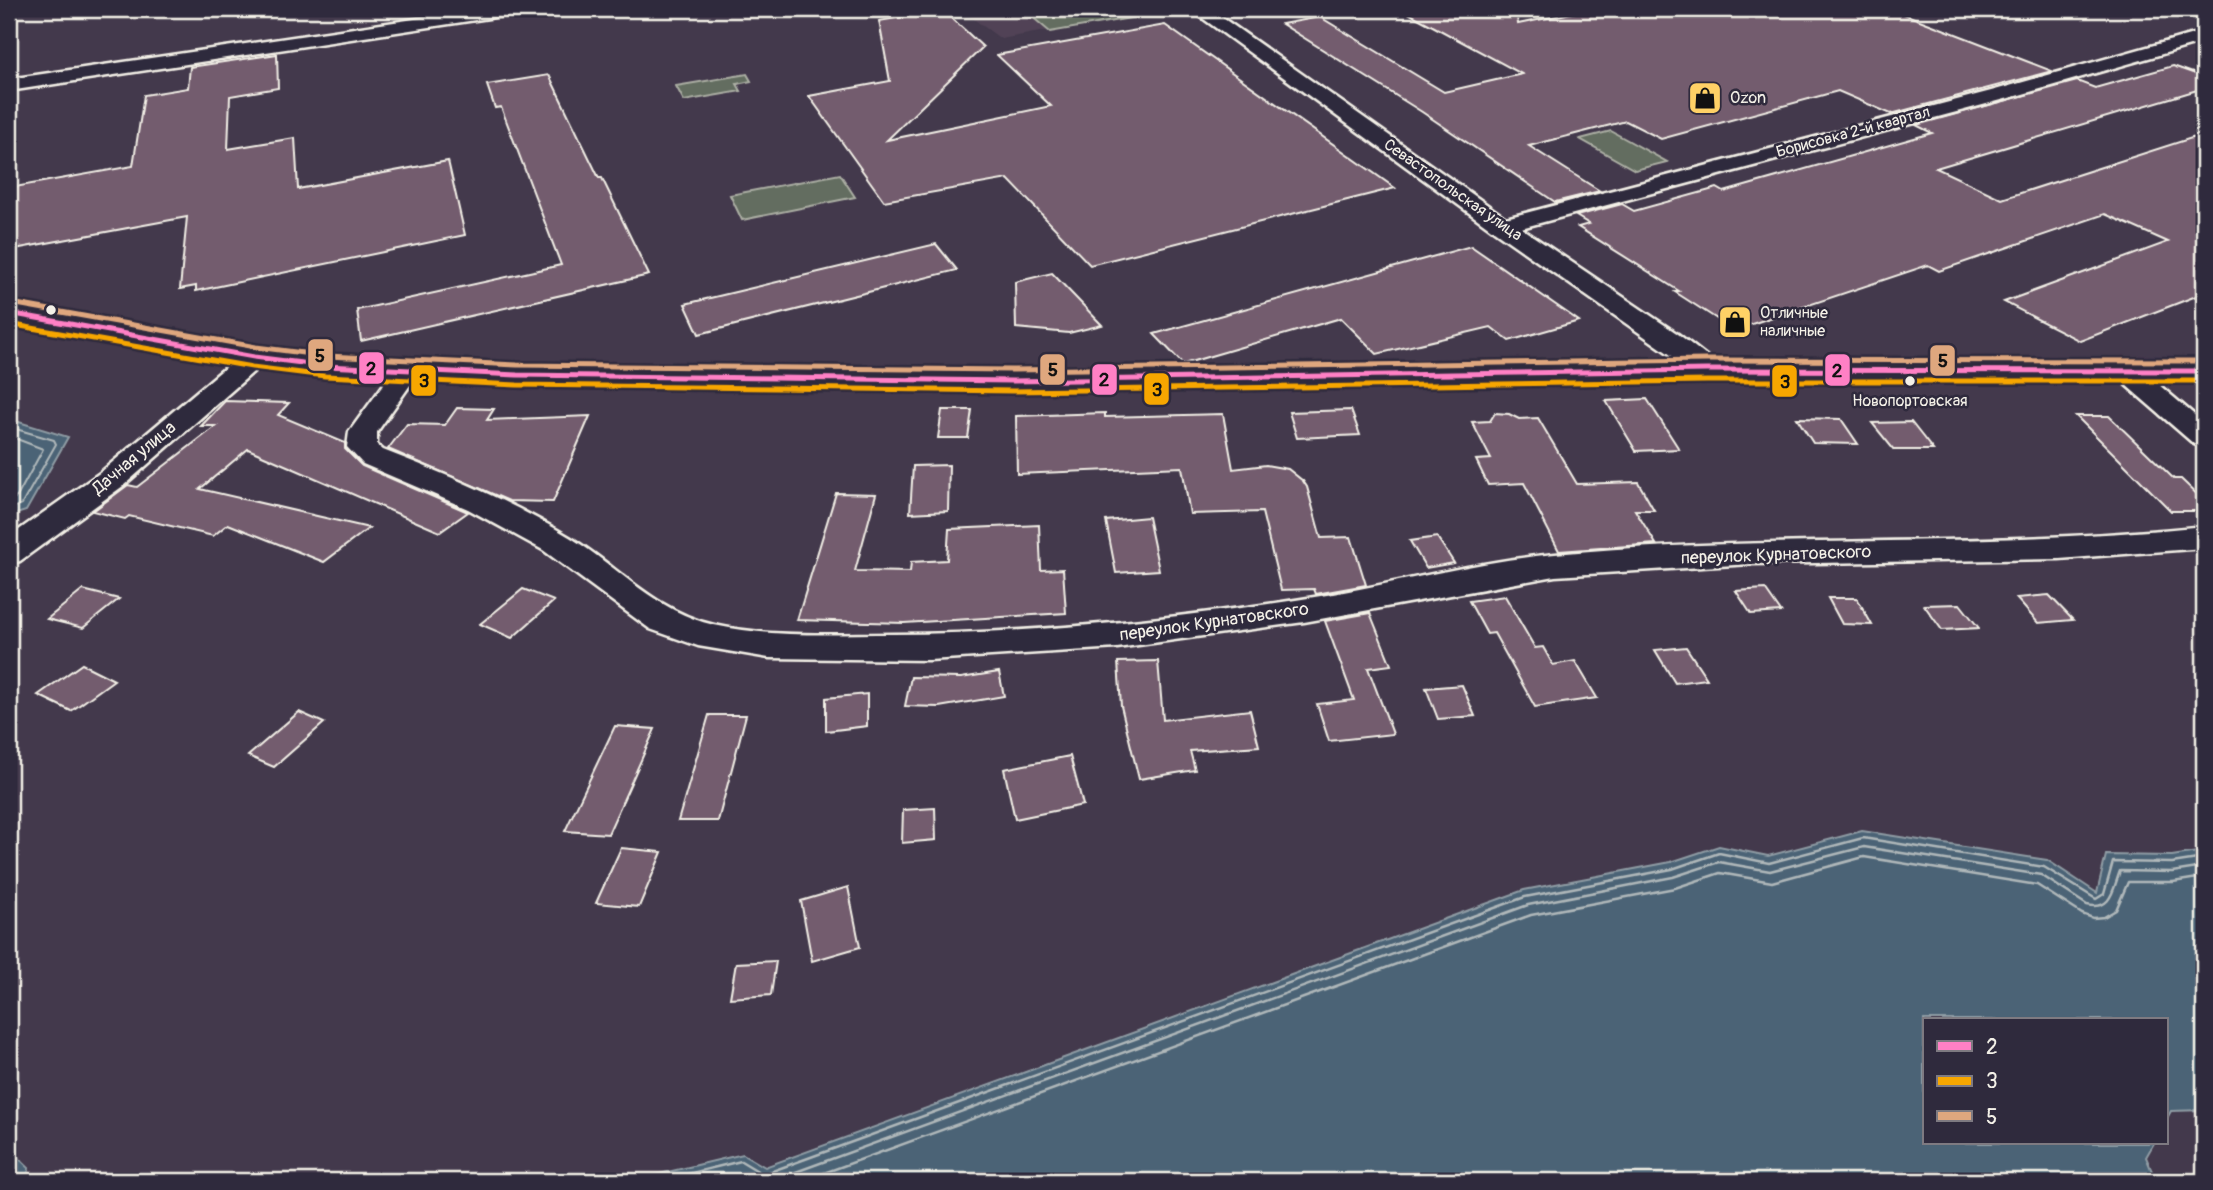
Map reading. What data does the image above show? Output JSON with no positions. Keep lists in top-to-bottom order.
{
  "streets": {
    "street": [
      "Борисовка 2-й квартал",
      "Севастопольская улица",
      "Дачная улица",
      "переулок Курнатовского"
    ]
  },
  "crossings": [
    ["Борисовка 2-й квартал", "Севастопольская улица"]
  ],
  "places": {
    "shop": ["Ozon", "Отличные наличные"],
    "other": ["Новопортовская"]
  },
  "lines": ["transit line 5", "transit line 2", "transit line 3"],
  "legend": ["2", "3", "5"]
}
